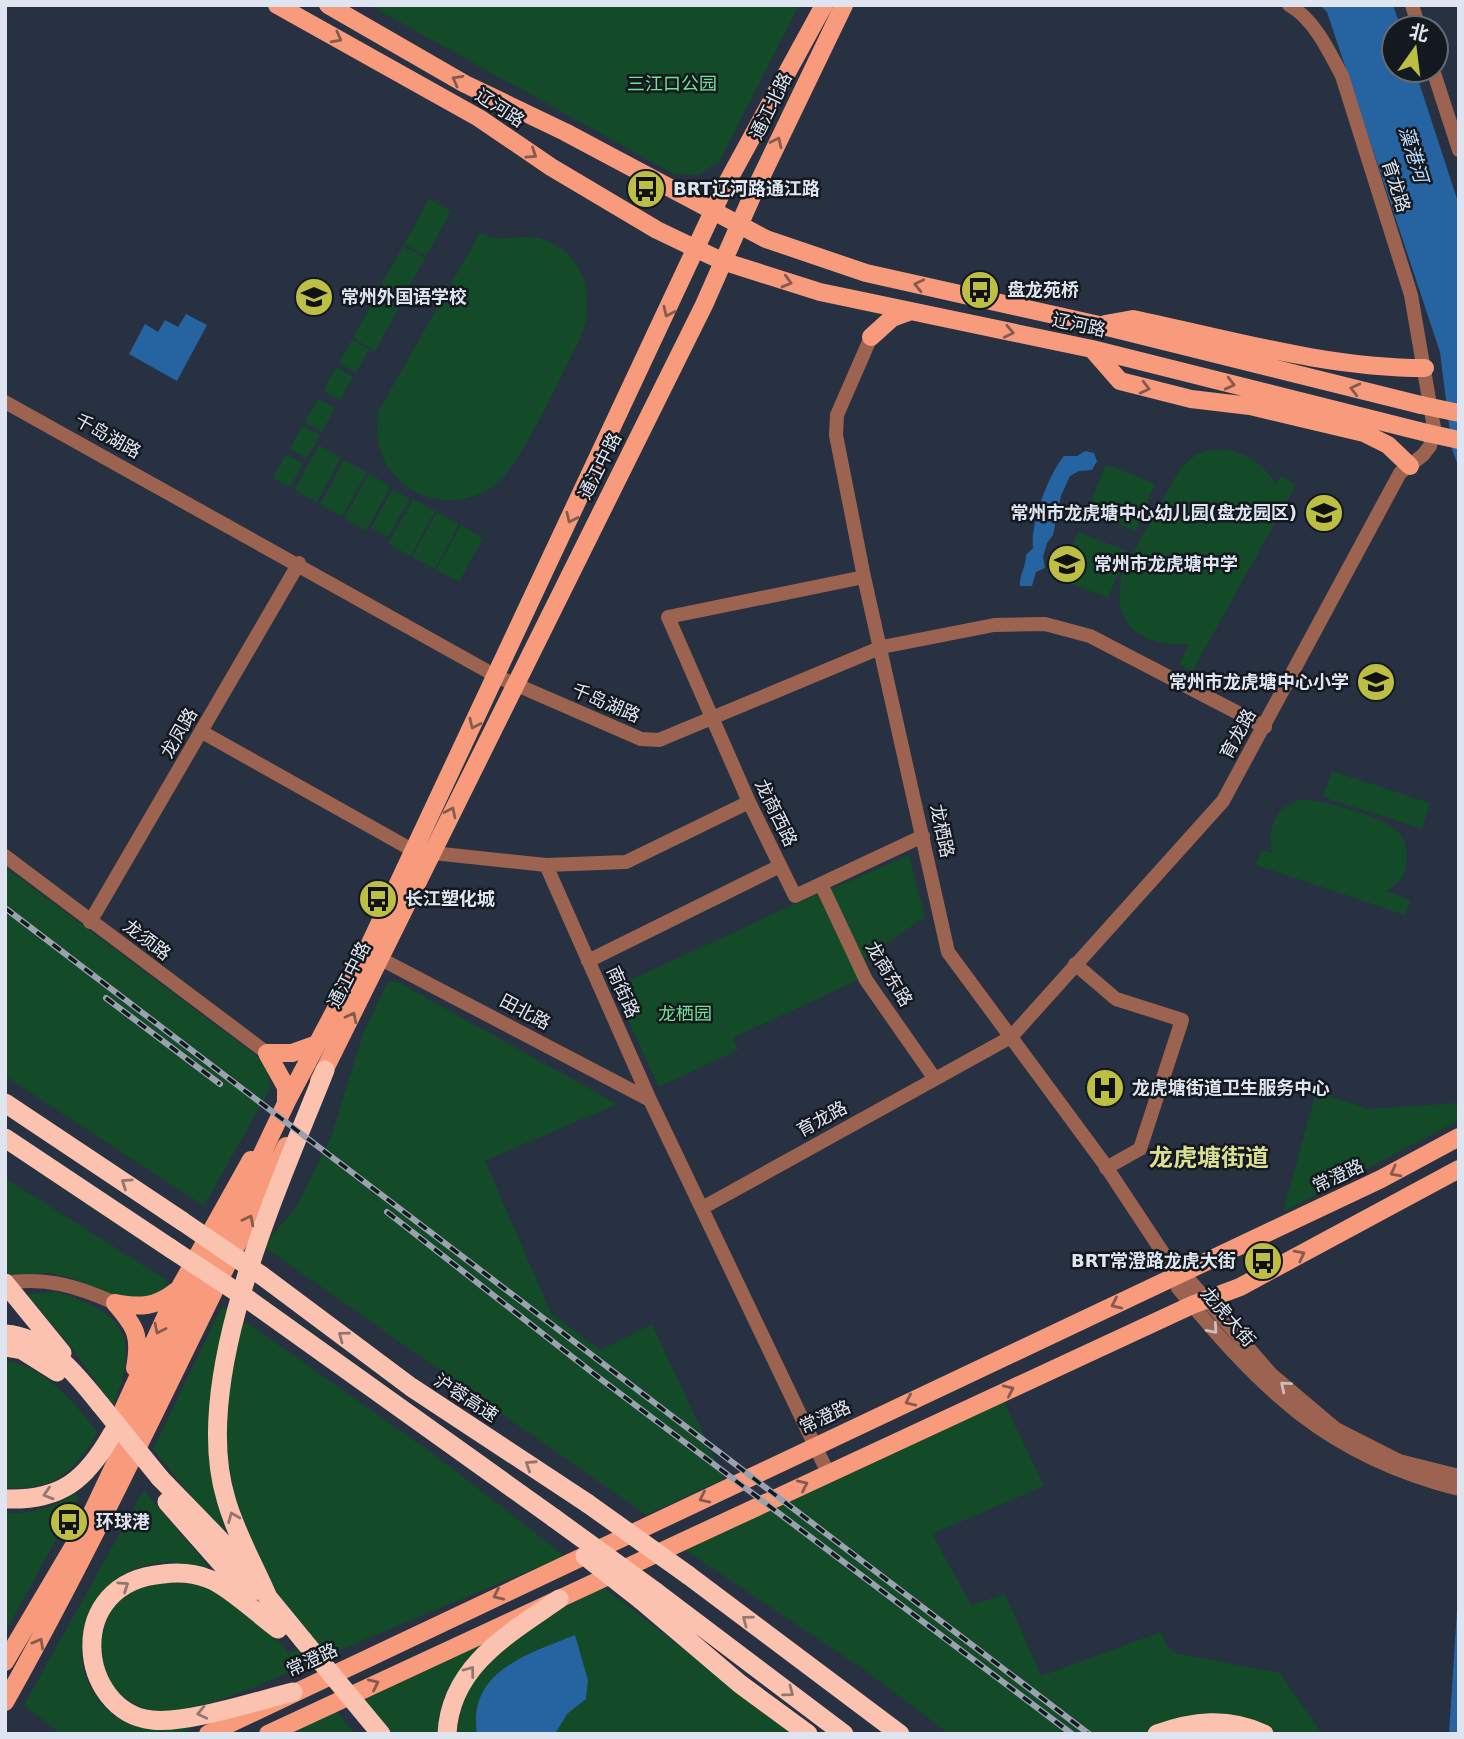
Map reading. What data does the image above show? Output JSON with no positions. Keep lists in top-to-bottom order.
{
  "streets": {
    "highway": ["沪蓉高速"],
    "main road": [
      "通江北路",
      "辽河路",
      "通江中路",
      "常澄路"
    ],
    "street": [
      "育龙路",
      "千岛湖路",
      "龙凤路",
      "龙商西路",
      "龙栖路",
      "龙须路",
      "龙商东路",
      "南街路",
      "田北路",
      "龙虎大街"
    ]
  },
  "crossings": [
    ["通江北路", "辽河路"],
    ["通江北路", "通江中路"],
    ["辽河路", "通江中路"],
    ["育龙路", "千岛湖路"],
    ["育龙路", "龙栖路"],
    ["育龙路", "龙商东路"],
    ["育龙路", "南街路"],
    ["千岛湖路", "通江中路"],
    ["千岛湖路", "龙凤路"],
    ["千岛湖路", "龙商西路"],
    ["千岛湖路", "龙栖路"],
    ["通江中路", "田北路"],
    ["龙凤路", "龙须路"],
    ["龙商西路", "龙栖路"],
    ["龙商西路", "龙商东路"],
    ["龙栖路", "常澄路"],
    ["龙栖路", "龙虎大街"],
    ["南街路", "田北路"],
    ["南街路", "常澄路"],
    ["常澄路", "龙虎大街"]
  ],
  "districts": ["龙虎塘街道"],
  "water": ["藻港河"],
  "parks": ["三江口公园", "龙栖园"],
  "places": {
    "bus stop": [
      "BRT辽河路通江路",
      "盘龙苑桥",
      "长江塑化城",
      "BRT常澄路龙虎大街",
      "环球港"
    ],
    "school or university": [
      "常州外国语学校",
      "常州市龙虎塘中心幼儿园(盘龙园区)",
      "常州市龙虎塘中学",
      "常州市龙虎塘中心小学"
    ],
    "hospital": ["龙虎塘街道卫生服务中心"]
  },
  "north": "top"
}
